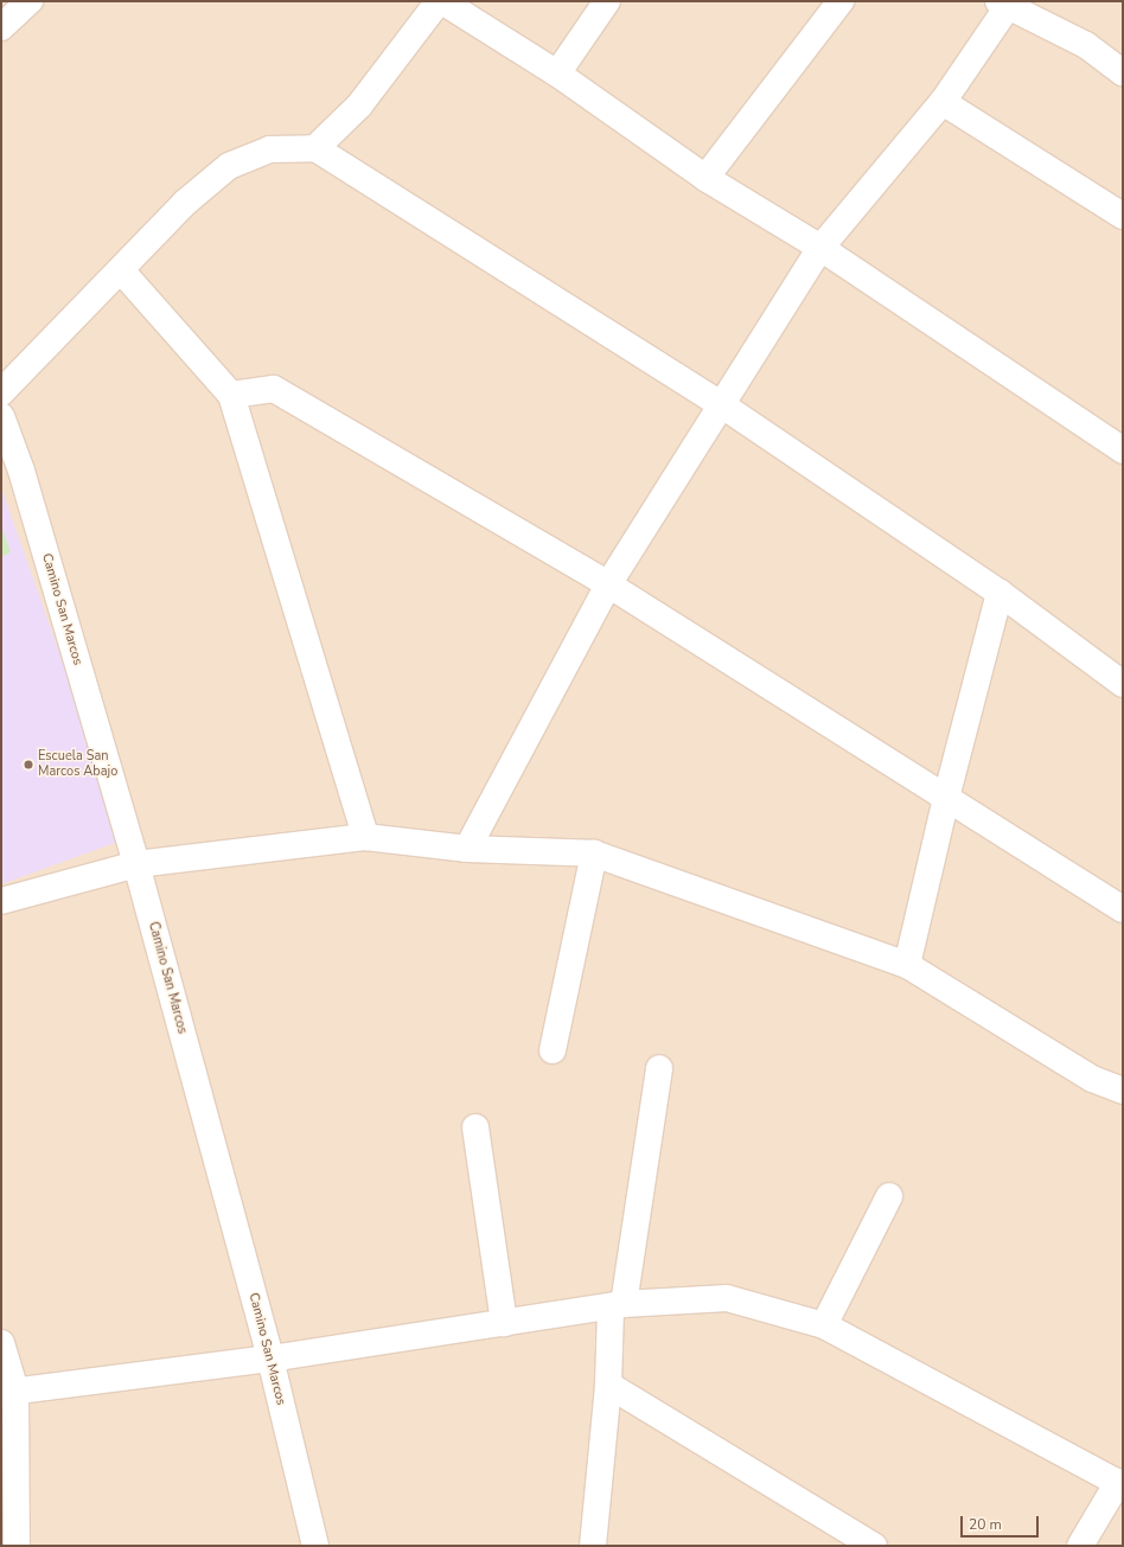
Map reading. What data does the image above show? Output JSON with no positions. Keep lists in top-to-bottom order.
{
  "streets": {
    "street": ["Camino San Marcos"]
  },
  "places": ["Escuela San Marcos Abajo"],
  "scale_bar": "20 m"
}
